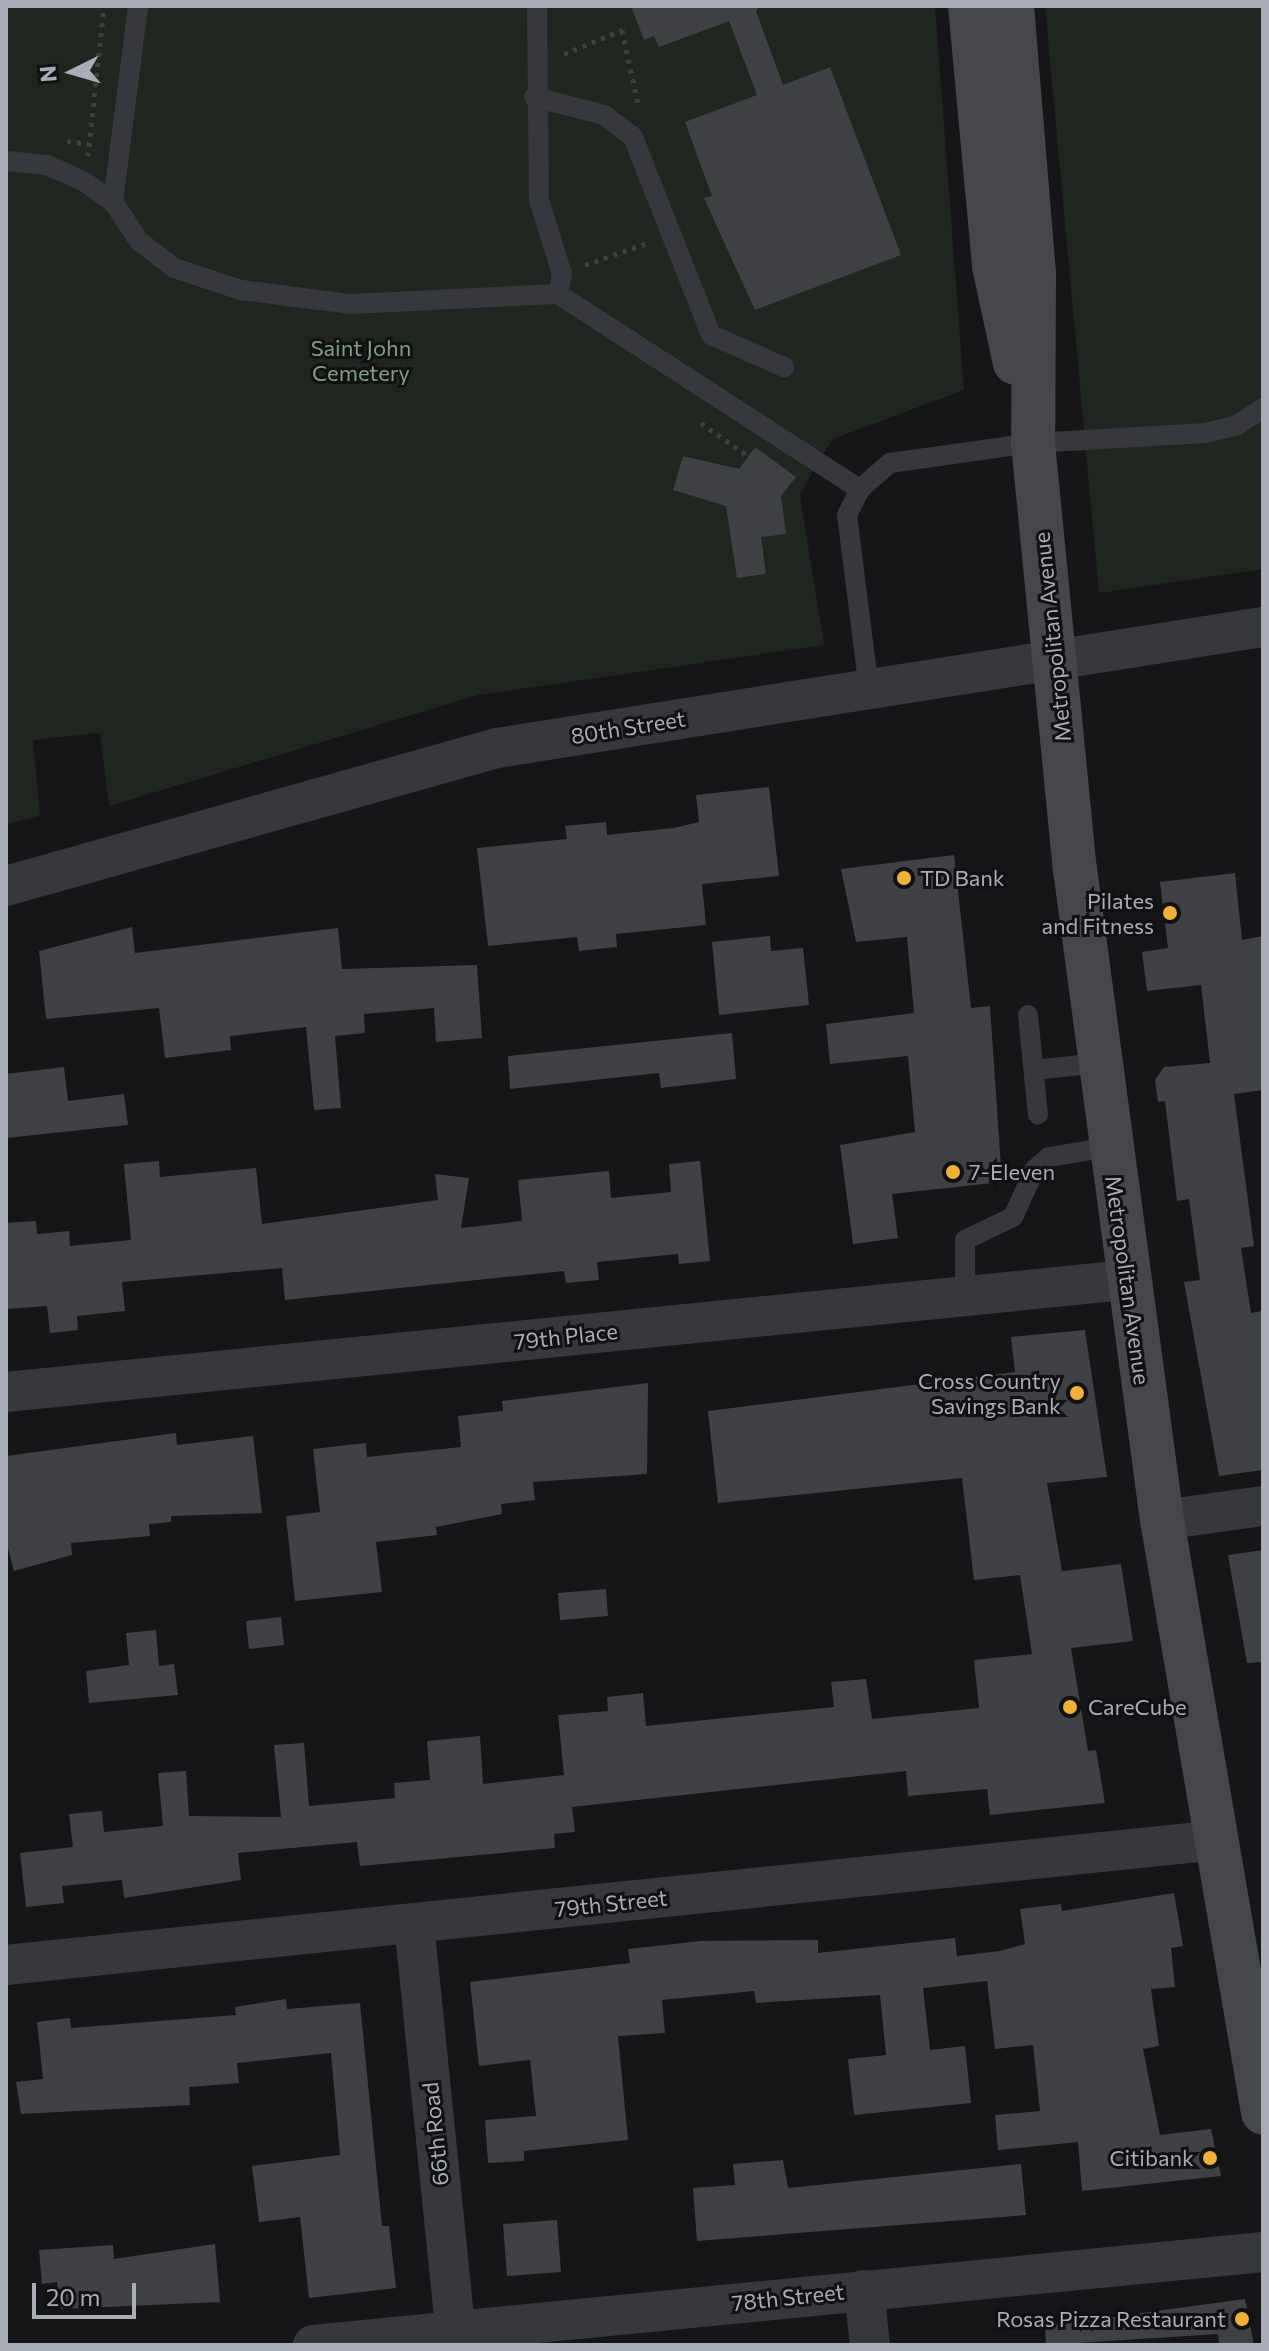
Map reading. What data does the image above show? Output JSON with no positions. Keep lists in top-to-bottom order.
{
  "streets": {
    "main road": ["Metropolitan Avenue"],
    "street": [
      "80th Street",
      "79th Place",
      "79th Street",
      "66th Road",
      "78th Street"
    ]
  },
  "crossings": [
    ["Metropolitan Avenue", "80th Street"],
    ["Metropolitan Avenue", "79th Place"],
    ["Metropolitan Avenue", "79th Street"],
    ["79th Street", "66th Road"],
    ["66th Road", "78th Street"]
  ],
  "parks": ["Saint John Cemetery"],
  "places": [
    "TD Bank",
    "Pilates and Fitness",
    "7-Eleven",
    "Cross Country Savings Bank",
    "CareCube",
    "Citibank",
    "Rosas Pizza Restaurant"
  ],
  "scale_bar": "20 m",
  "north": "left"
}
